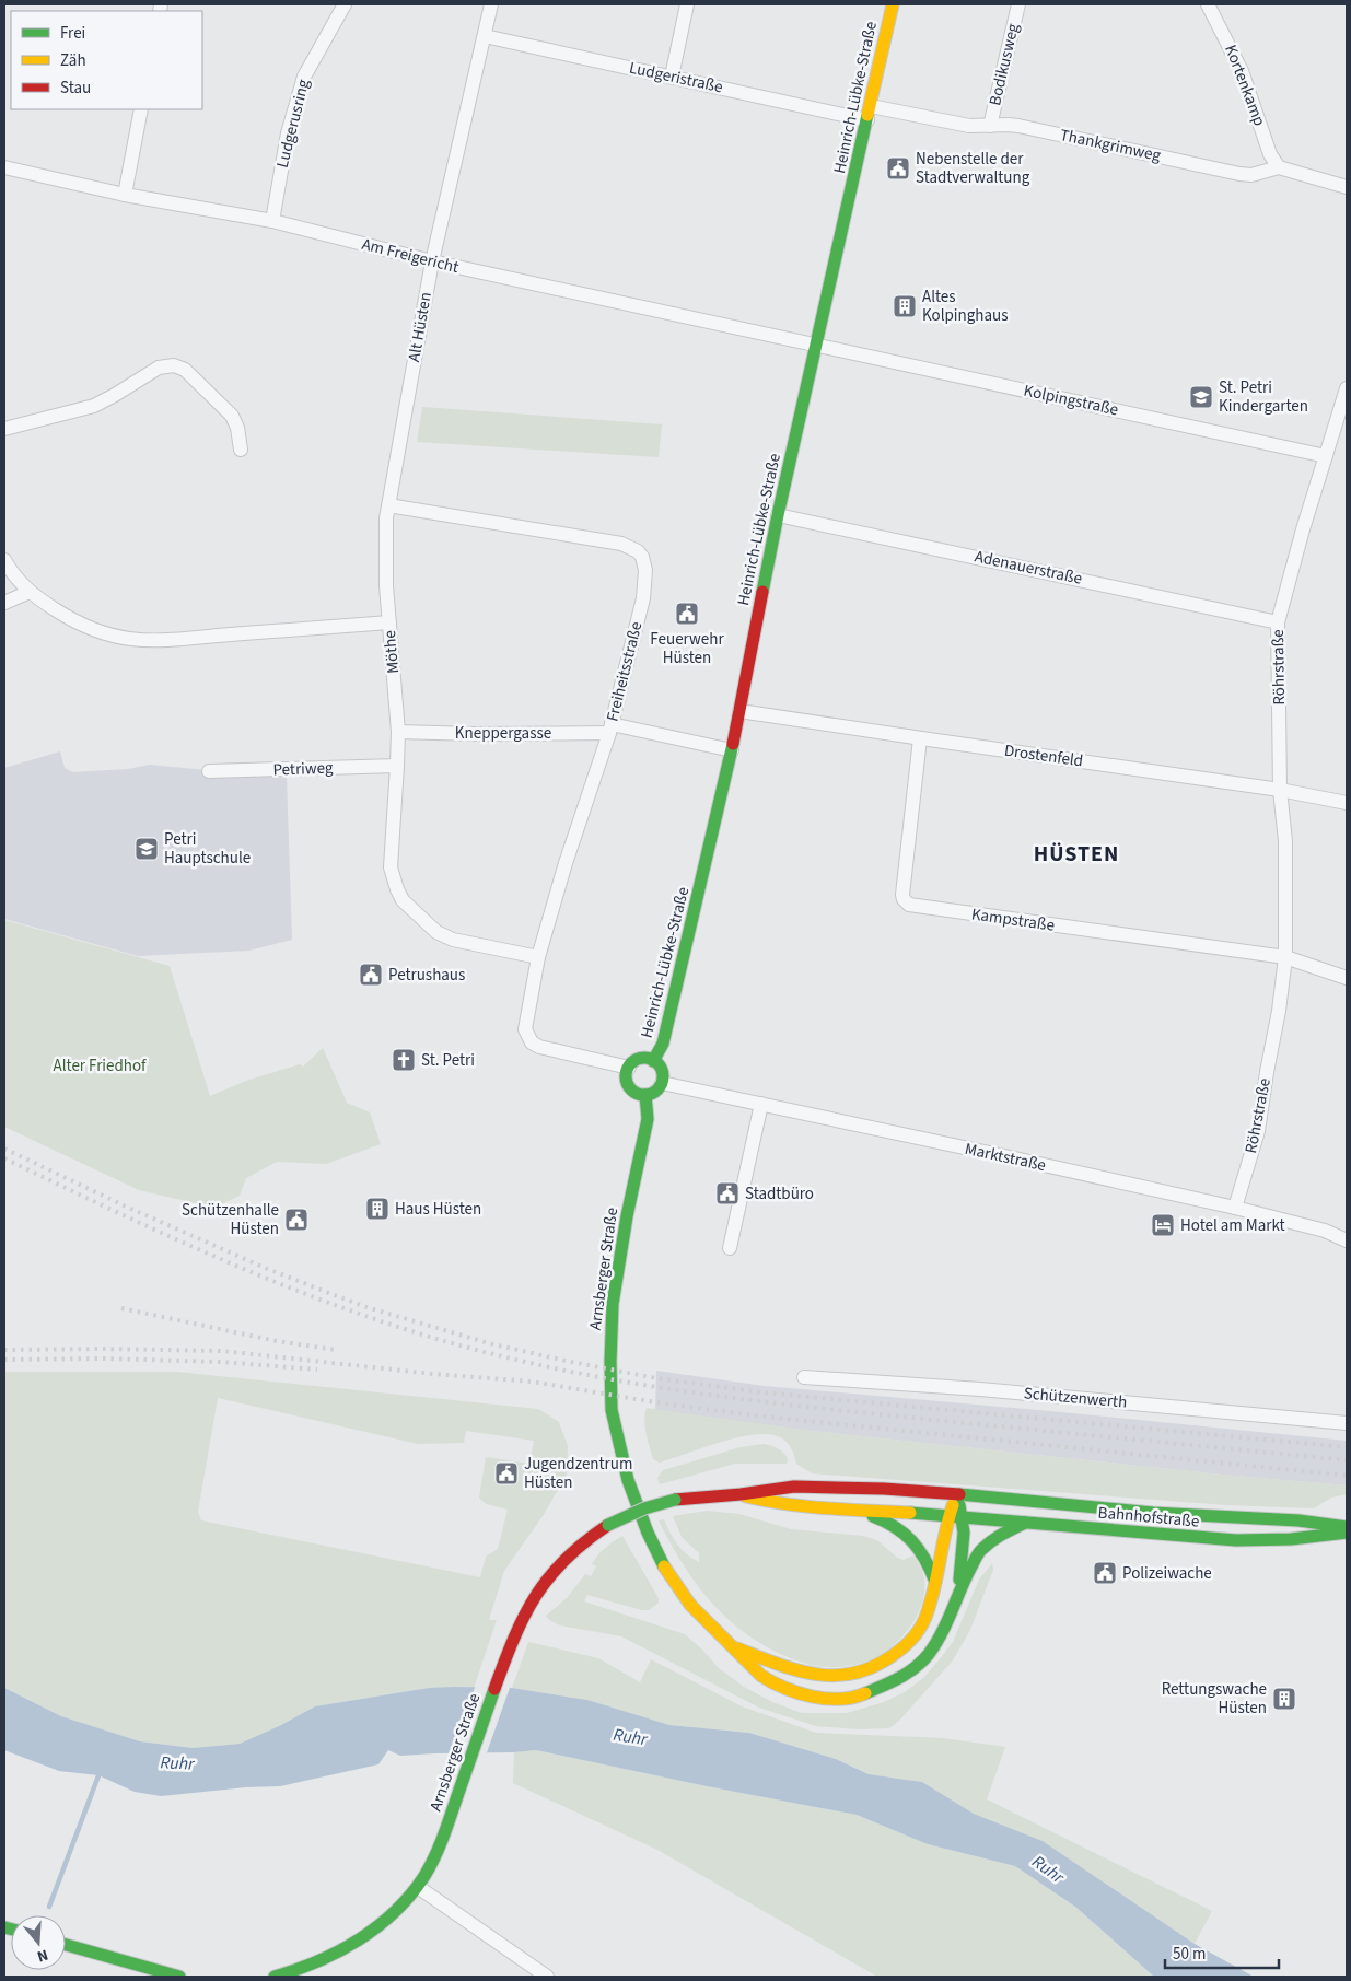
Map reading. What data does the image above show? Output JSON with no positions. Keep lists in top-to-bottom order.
{
  "streets": {
    "street": [
      "Bodikusweg",
      "Ludgeristraße",
      "Kortenkamp",
      "Heinrich-Lübke-Straße",
      "Ludgerusring",
      "Thankgrimweg",
      "Am Freigericht",
      "Alt Hüsten",
      "Kolpingstraße",
      "Adenauerstraße",
      "Möthe",
      "Röhrstraße",
      "Freiheitsstraße",
      "Kneppergasse",
      "Drostenfeld",
      "Petriweg",
      "Kampstraße",
      "Marktstraße",
      "Arnsberger Straße",
      "Schützenwerth",
      "Bahnhofstraße"
    ]
  },
  "crossings": [
    ["Bodikusweg", "Thankgrimweg"],
    ["Ludgeristraße", "Heinrich-Lübke-Straße"],
    ["Ludgeristraße", "Alt Hüsten"],
    ["Kortenkamp", "Thankgrimweg"],
    ["Heinrich-Lübke-Straße", "Thankgrimweg"],
    ["Heinrich-Lübke-Straße", "Am Freigericht"],
    ["Heinrich-Lübke-Straße", "Kolpingstraße"],
    ["Heinrich-Lübke-Straße", "Adenauerstraße"],
    ["Heinrich-Lübke-Straße", "Freiheitsstraße"],
    ["Heinrich-Lübke-Straße", "Kneppergasse"],
    ["Heinrich-Lübke-Straße", "Drostenfeld"],
    ["Heinrich-Lübke-Straße", "Marktstraße"],
    ["Heinrich-Lübke-Straße", "Arnsberger Straße"],
    ["Ludgerusring", "Am Freigericht"],
    ["Am Freigericht", "Alt Hüsten"],
    ["Am Freigericht", "Kolpingstraße"],
    ["Alt Hüsten", "Möthe"],
    ["Alt Hüsten", "Freiheitsstraße"],
    ["Kolpingstraße", "Röhrstraße"],
    ["Adenauerstraße", "Röhrstraße"],
    ["Möthe", "Freiheitsstraße"],
    ["Möthe", "Kneppergasse"],
    ["Möthe", "Petriweg"],
    ["Röhrstraße", "Drostenfeld"],
    ["Röhrstraße", "Kampstraße"],
    ["Röhrstraße", "Marktstraße"],
    ["Freiheitsstraße", "Kneppergasse"],
    ["Freiheitsstraße", "Marktstraße"],
    ["Freiheitsstraße", "Arnsberger Straße"],
    ["Drostenfeld", "Kampstraße"],
    ["Marktstraße", "Arnsberger Straße"],
    ["Arnsberger Straße", "Bahnhofstraße"]
  ],
  "districts": ["HÜSTEN"],
  "water": ["Ruhr"],
  "parks": ["Alter Friedhof"],
  "places": {
    "public building": [
      "Nebenstelle der Stadtverwaltung",
      "Feuerwehr Hüsten",
      "Petrushaus",
      "Stadtbüro",
      "Schützenhalle Hüsten",
      "Jugendzentrum Hüsten",
      "Polizeiwache"
    ],
    "building": ["Altes Kolpinghaus", "Haus Hüsten", "Rettungswache Hüsten"],
    "school or university": ["St. Petri Kindergarten", "Petri Hauptschule"],
    "church": ["St. Petri"],
    "hotel": ["Hotel am Markt"]
  },
  "legend": ["Frei", "Zäh", "Stau"],
  "scale_bar": "50 m",
  "north": "bottom"
}
